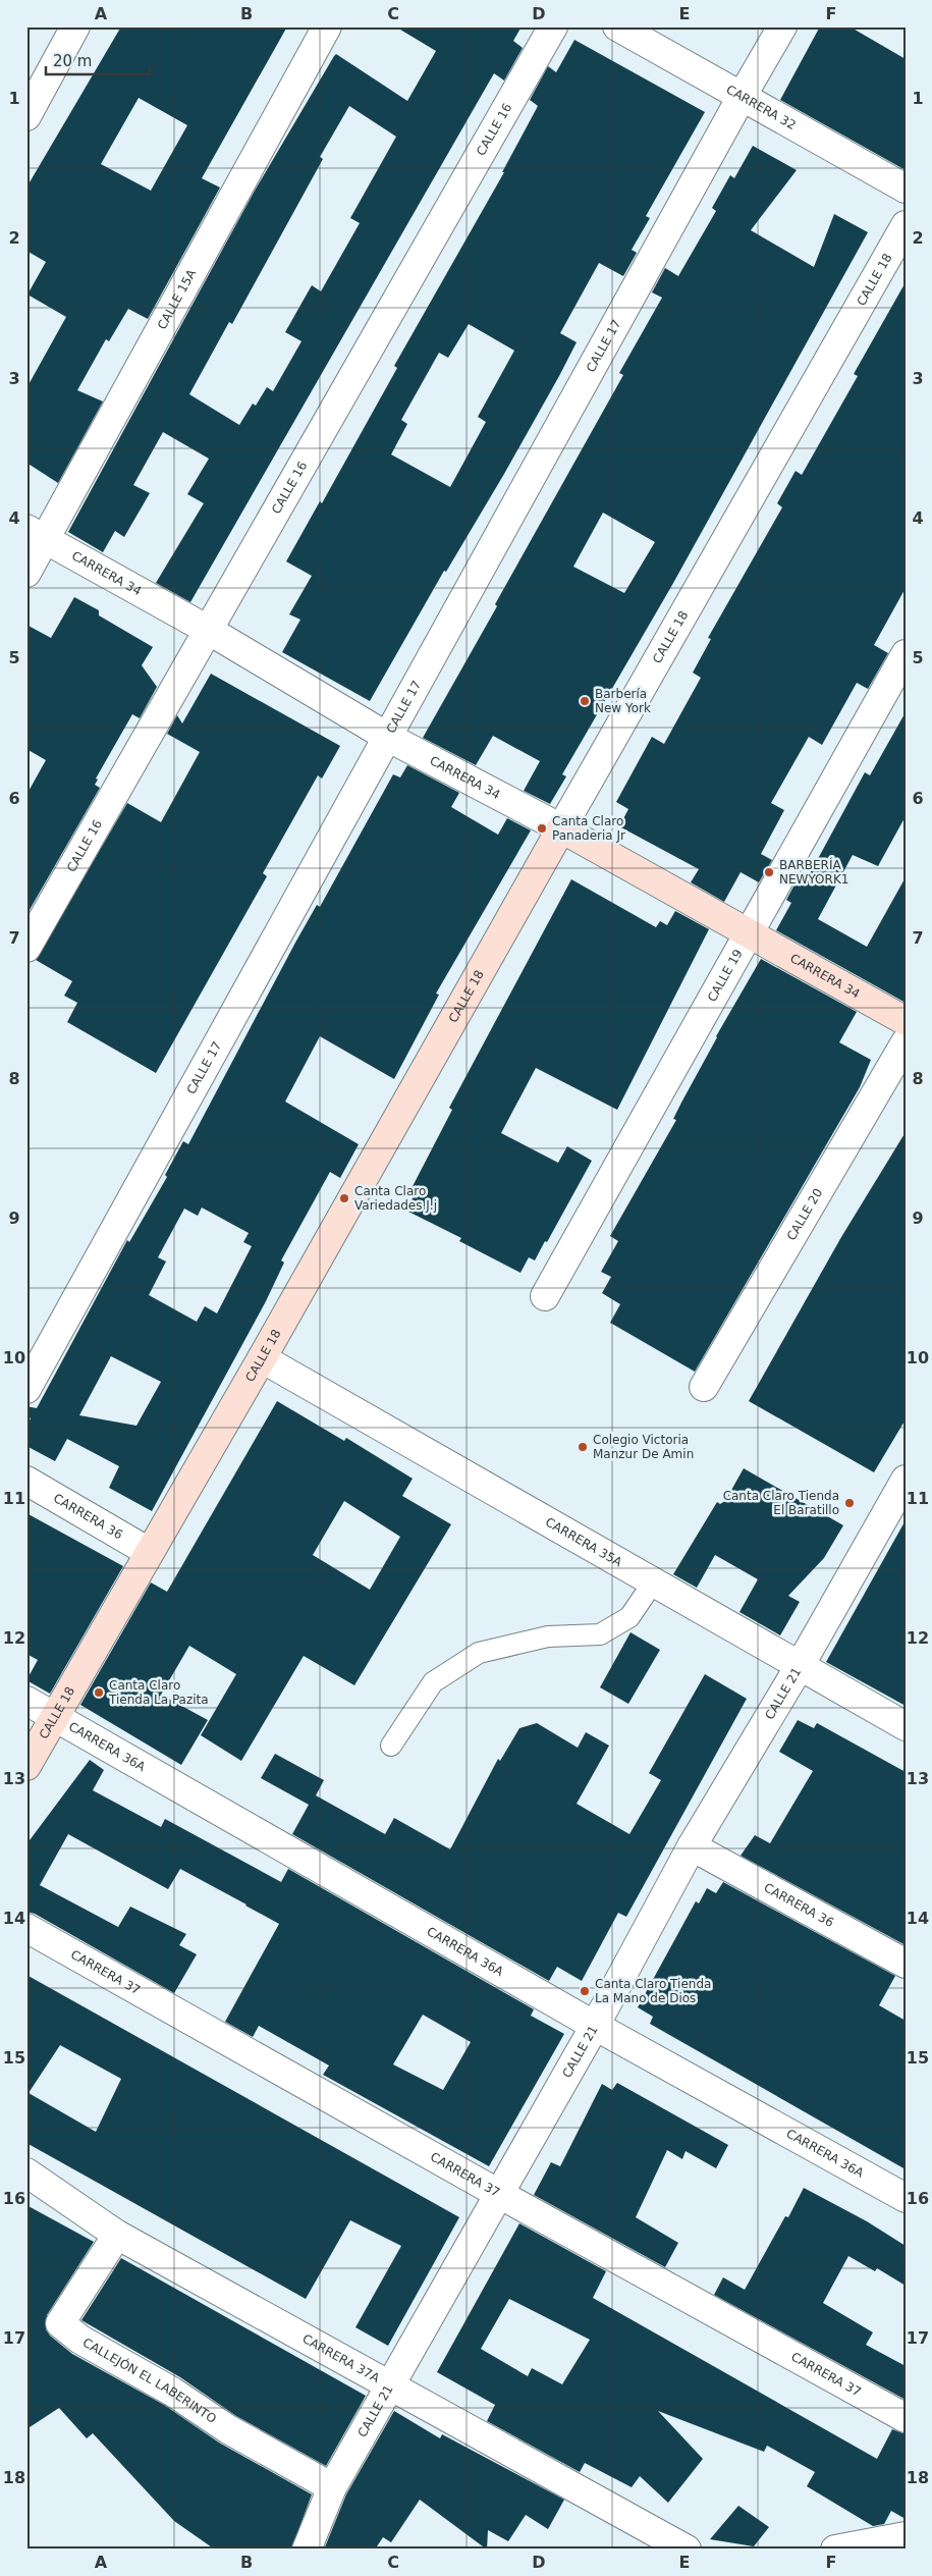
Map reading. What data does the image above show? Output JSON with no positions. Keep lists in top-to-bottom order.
{
  "streets": {
    "street": [
      "CARRERA 32",
      "CALLE 16",
      "CALLE 18",
      "CALLE 15A",
      "CALLE 17",
      "CARRERA 34",
      "CALLE 19",
      "CALLE 20",
      "CARRERA 36",
      "CARRERA 35A",
      "CALLE 21",
      "CARRERA 36A",
      "CARRERA 37",
      "CARRERA 37A",
      "CALLEJÓN EL LABERINTO"
    ]
  },
  "crossings": [
    ["CARRERA 32", "CALLE 17"],
    ["CALLE 16", "CARRERA 34"],
    ["CALLE 18", "CARRERA 34"],
    ["CALLE 18", "CARRERA 36"],
    ["CALLE 18", "CARRERA 35A"],
    ["CALLE 18", "CARRERA 36A"],
    ["CALLE 15A", "CARRERA 34"],
    ["CALLE 17", "CARRERA 34"],
    ["CARRERA 34", "CALLE 19"],
    ["CARRERA 36", "CALLE 21"],
    ["CARRERA 35A", "CALLE 21"],
    ["CALLE 21", "CARRERA 36A"],
    ["CALLE 21", "CARRERA 37"],
    ["CALLE 21", "CARRERA 37A"],
    ["CALLE 21", "CALLEJÓN EL LABERINTO"],
    ["CARRERA 37A", "CALLEJÓN EL LABERINTO"]
  ],
  "places": [
    "Barbería New York",
    "Canta Claro Panaderia Jr",
    "BARBERÍA NEWYORK1",
    "Canta Claro Variedades J.j",
    "Colegio Victoria Manzur De Amin",
    "Canta Claro Tienda El Baratillo",
    "Canta Claro Tienda La Pazita",
    "Canta Claro Tienda La Mano de Dios"
  ],
  "scale_bar": "20 m",
  "grid": {
    "columns": [
      "A",
      "B",
      "C",
      "D",
      "E",
      "F"
    ],
    "rows": [
      "1",
      "2",
      "3",
      "4",
      "5",
      "6",
      "7",
      "8",
      "9",
      "10",
      "11",
      "12",
      "13",
      "14",
      "15",
      "16",
      "17",
      "18"
    ]
  }
}
